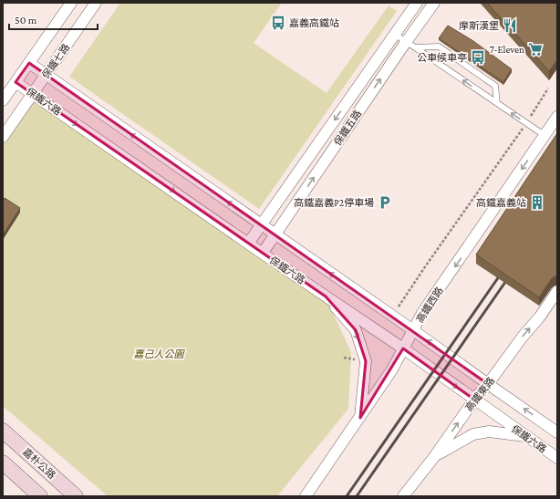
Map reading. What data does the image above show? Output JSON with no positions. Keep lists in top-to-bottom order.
{
  "streets": {
    "main road": ["嘉朴公路"],
    "street": [
      "保鐵七路",
      "保鐵六路",
      "保鐵五路",
      "高鐵西路",
      "高鐵東路"
    ]
  },
  "crossings": [
    ["保鐵七路", "保鐵六路"],
    ["保鐵六路", "保鐵五路"],
    ["保鐵六路", "高鐵西路"],
    ["保鐵六路", "高鐵東路"]
  ],
  "one_way": ["高鐵西路", "高鐵東路"],
  "parks": ["嘉己人公園"],
  "places": {
    "bus stop": ["嘉義高鐵站", "公車候車亭"],
    "restaurant": ["摩斯漢堡"],
    "supermarket": ["7-Eleven"],
    "parking": ["高鐵嘉義P2停車場"],
    "building": ["高鐵嘉義站"]
  },
  "scale_bar": "50 m"
}
